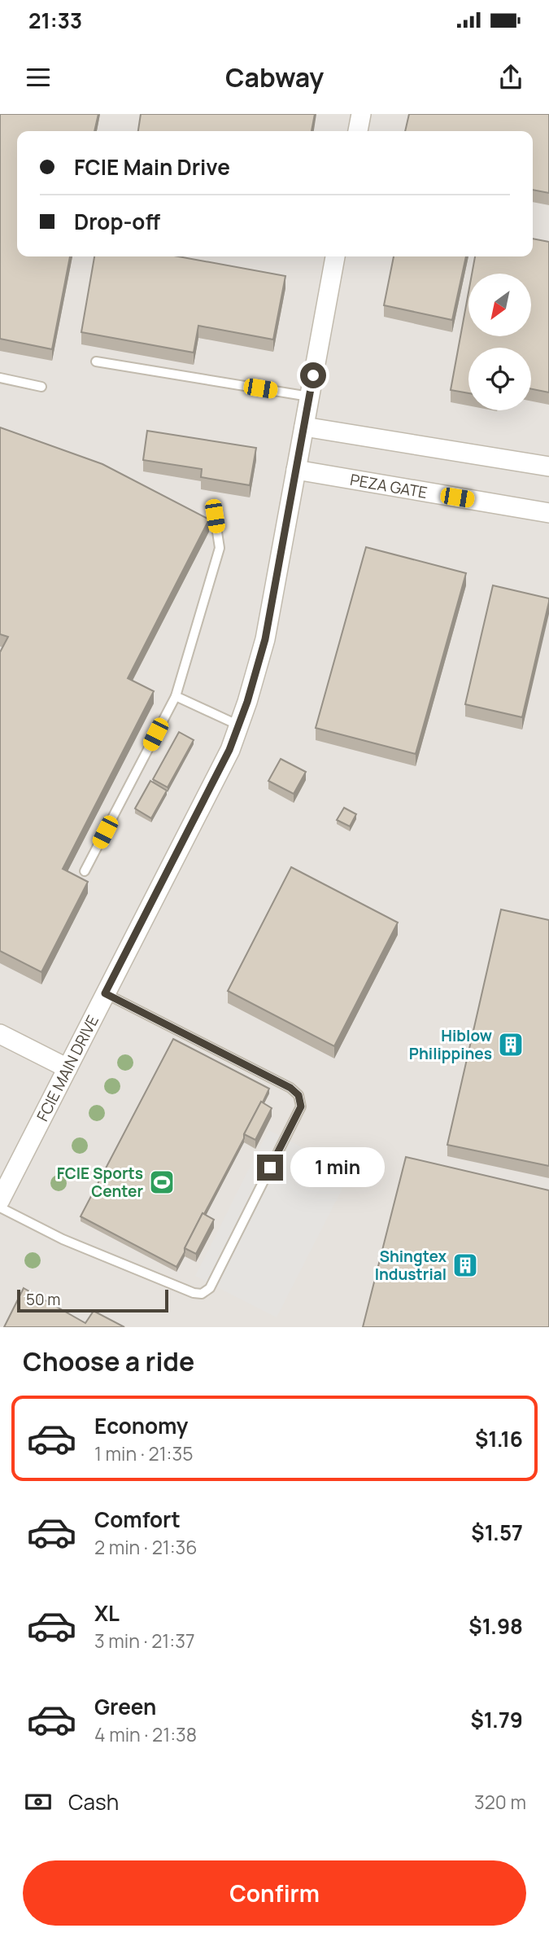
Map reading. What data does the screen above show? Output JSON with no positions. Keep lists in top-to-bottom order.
{
  "streets": {
    "street": ["PEZA GATE", "FCIE MAIN DRIVE"]
  },
  "crossings": [
    ["PEZA GATE", "FCIE MAIN DRIVE"]
  ],
  "places": {
    "building": ["Hiblow Philippines", "Shingtex Industrial"],
    "sports": ["FCIE Sports Center"]
  },
  "scale_bar": "50 m",
  "north": "bottom left",
  "page": {
    "status": "21:33",
    "header": "Cabway",
    "banner": ["FCIE Main Drive", "Drop-off"],
    "bubble": "1 min",
    "scale": "50 m",
    "heading": "Choose a ride",
    "list": [
      {
        "name": "Economy",
        "note": "1 min · 21:35",
        "value": "$1.16"
      },
      {
        "name": "Comfort",
        "note": "2 min · 21:36",
        "value": "$1.57"
      },
      {
        "name": "XL",
        "note": "3 min · 21:37",
        "value": "$1.98"
      },
      {
        "name": "Green",
        "note": "4 min · 21:38",
        "value": "$1.79"
      }
    ],
    "pay": ["Cash", "320 m"],
    "buttons": "Confirm"
  }
}
